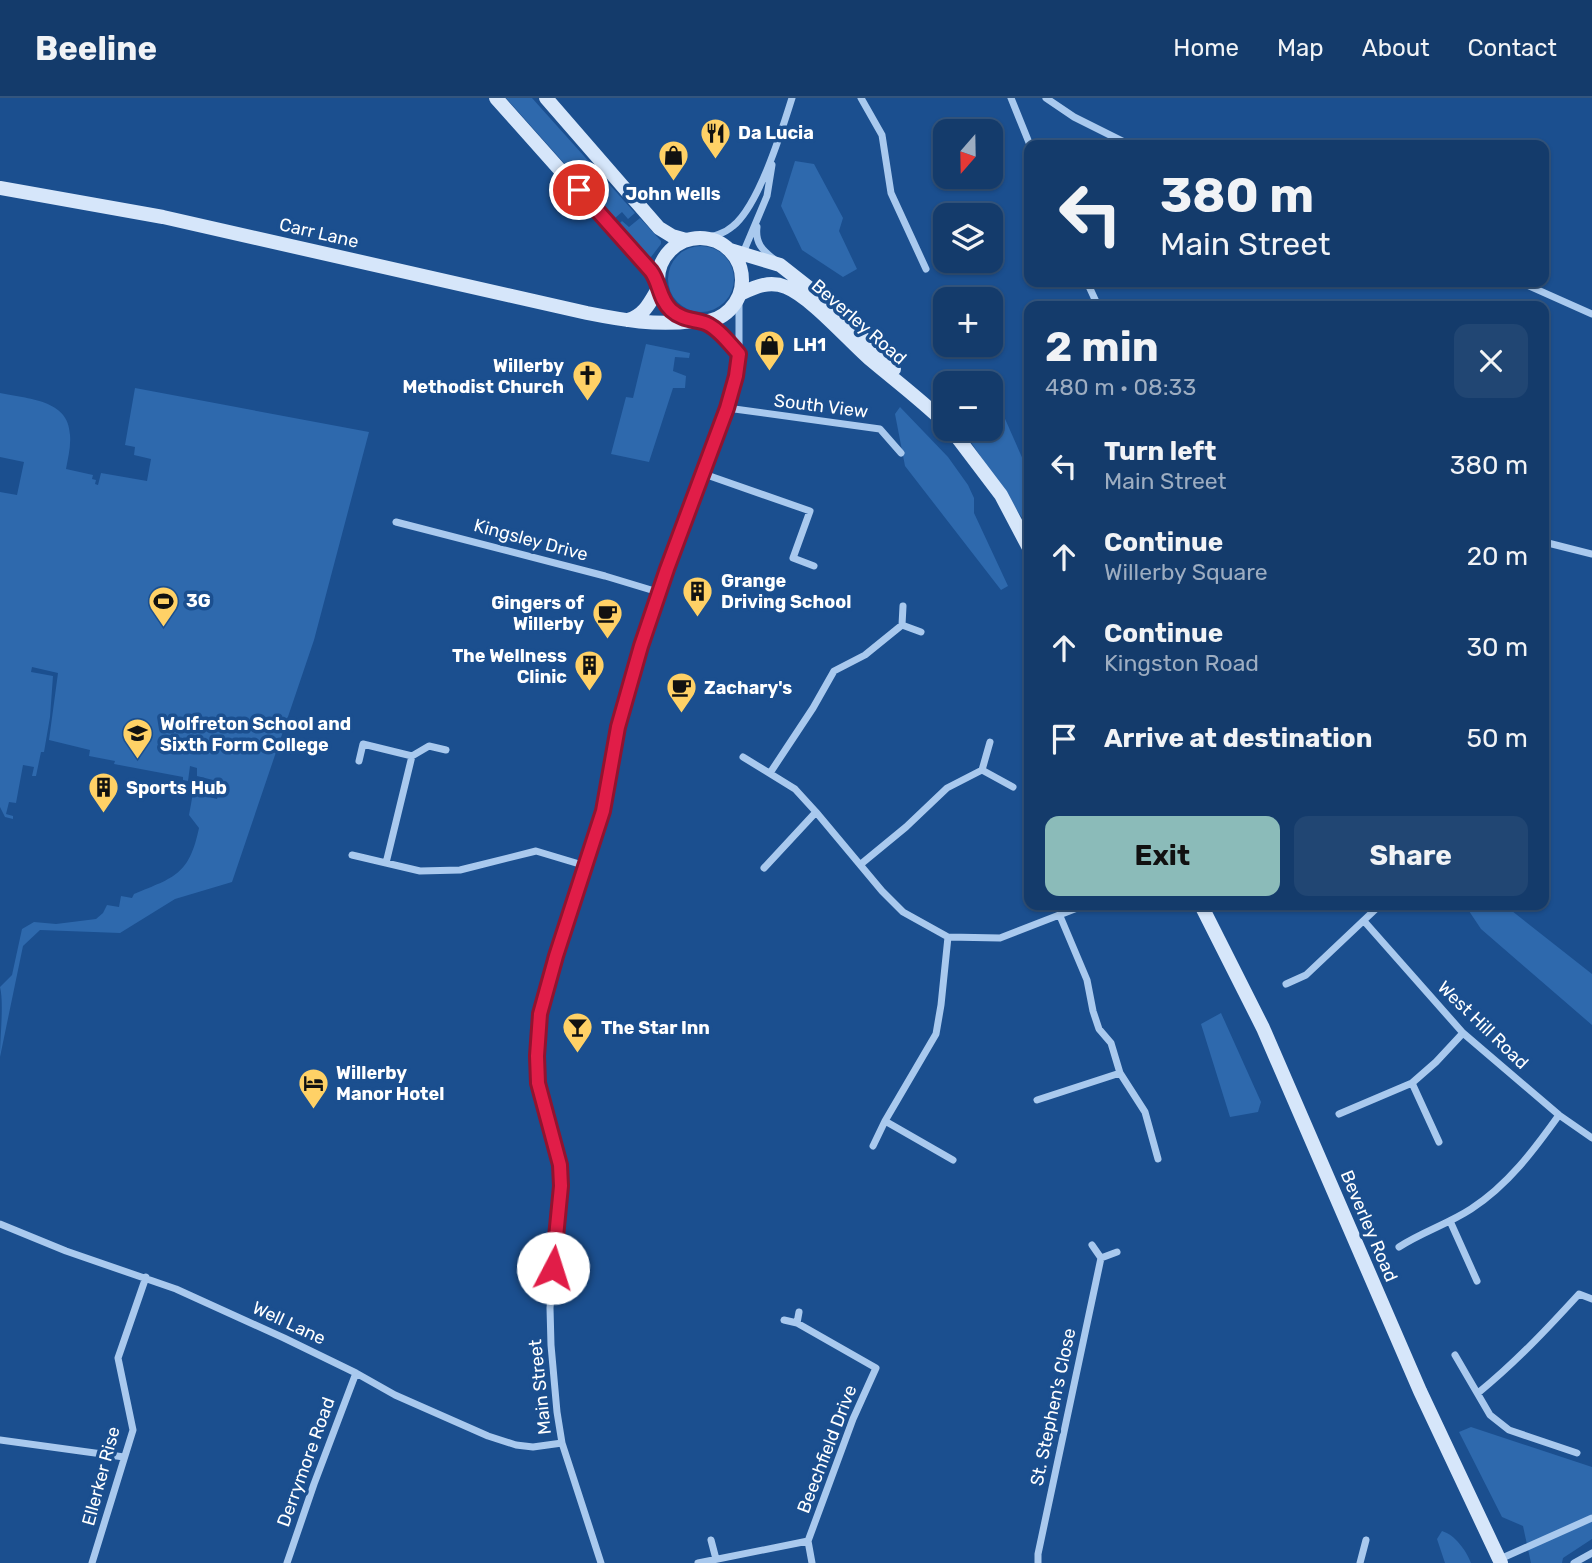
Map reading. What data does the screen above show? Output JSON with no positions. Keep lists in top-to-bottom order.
{
  "streets": {
    "main road": ["Carr Lane", "Beverley Road"],
    "street": [
      "South View",
      "Kingsley Drive",
      "West Hill Road",
      "Well Lane",
      "Main Street",
      "St. Stephen's Close",
      "Beechfield Drive",
      "Derrymore Road",
      "Ellerker Rise"
    ]
  },
  "crossings": [
    ["Carr Lane", "Beverley Road"],
    ["Carr Lane", "Main Street"],
    ["Beverley Road", "Main Street"],
    ["South View", "Main Street"],
    ["Kingsley Drive", "Main Street"],
    ["Well Lane", "Main Street"],
    ["Well Lane", "Derrymore Road"],
    ["Well Lane", "Ellerker Rise"]
  ],
  "places": {
    "restaurant": ["Da Lucia"],
    "shop": ["John Wells", "LH1"],
    "church": ["Willerby Methodist Church"],
    "building": ["Grange Driving School", "The Wellness Clinic", "Sports Hub"],
    "sports": ["3G"],
    "cafe": ["Gingers of Willerby", "Zachary's"],
    "school or university": ["Wolfreton School and Sixth Form College"],
    "bar": ["The Star Inn"],
    "hotel": ["Willerby Manor Hotel"]
  },
  "north": "bottom",
  "page": {
    "header": "Beeline",
    "nav": [
      "Home",
      "Map",
      "About",
      "Contact"
    ],
    "map_buttons": ["+", "−"],
    "turn": ["380 m", "Main Street"],
    "heading": ["2 min", "480 m · 08:33"],
    "list": [
      {
        "name": "Turn left",
        "note": "Main Street",
        "value": "380 m"
      },
      {
        "name": "Continue",
        "note": "Willerby Square",
        "value": "20 m"
      },
      {
        "name": "Continue",
        "note": "Kingston Road",
        "value": "30 m"
      },
      {
        "name": "Arrive at destination",
        "value": "50 m"
      }
    ],
    "buttons": ["Exit", "Share"]
  }
}
